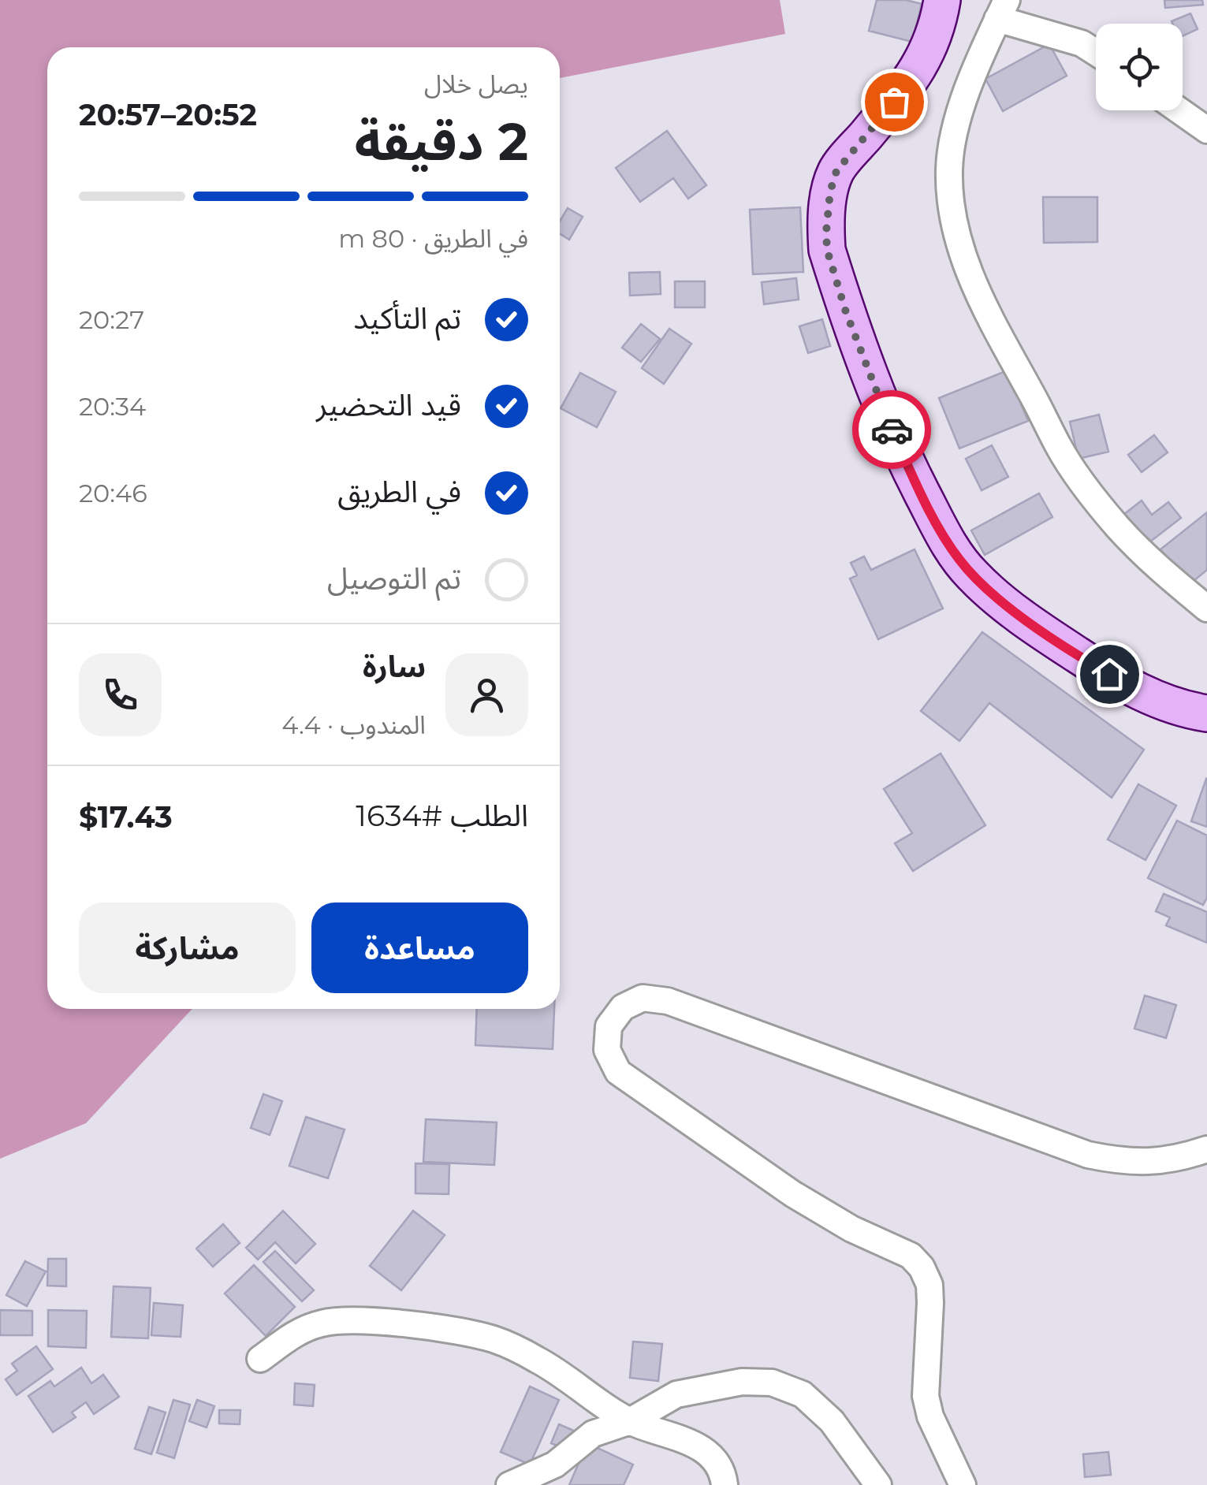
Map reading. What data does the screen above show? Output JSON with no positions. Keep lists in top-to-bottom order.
{
  "page": {
    "heading": ["2 دقيقة", "يصل خلال", "20:52–20:57"],
    "panel": [
      "سارة",
      "المندوب · 4.4",
      "الطلب #1634",
      "$17.43"
    ],
    "bar": "في الطريق · 80 m",
    "list": [
      ["تم التأكيد", "20:27"],
      ["قيد التحضير", "20:34"],
      ["في الطريق", "20:46"],
      "تم التوصيل"
    ],
    "buttons": ["مساعدة", "مشاركة"]
  }
}
